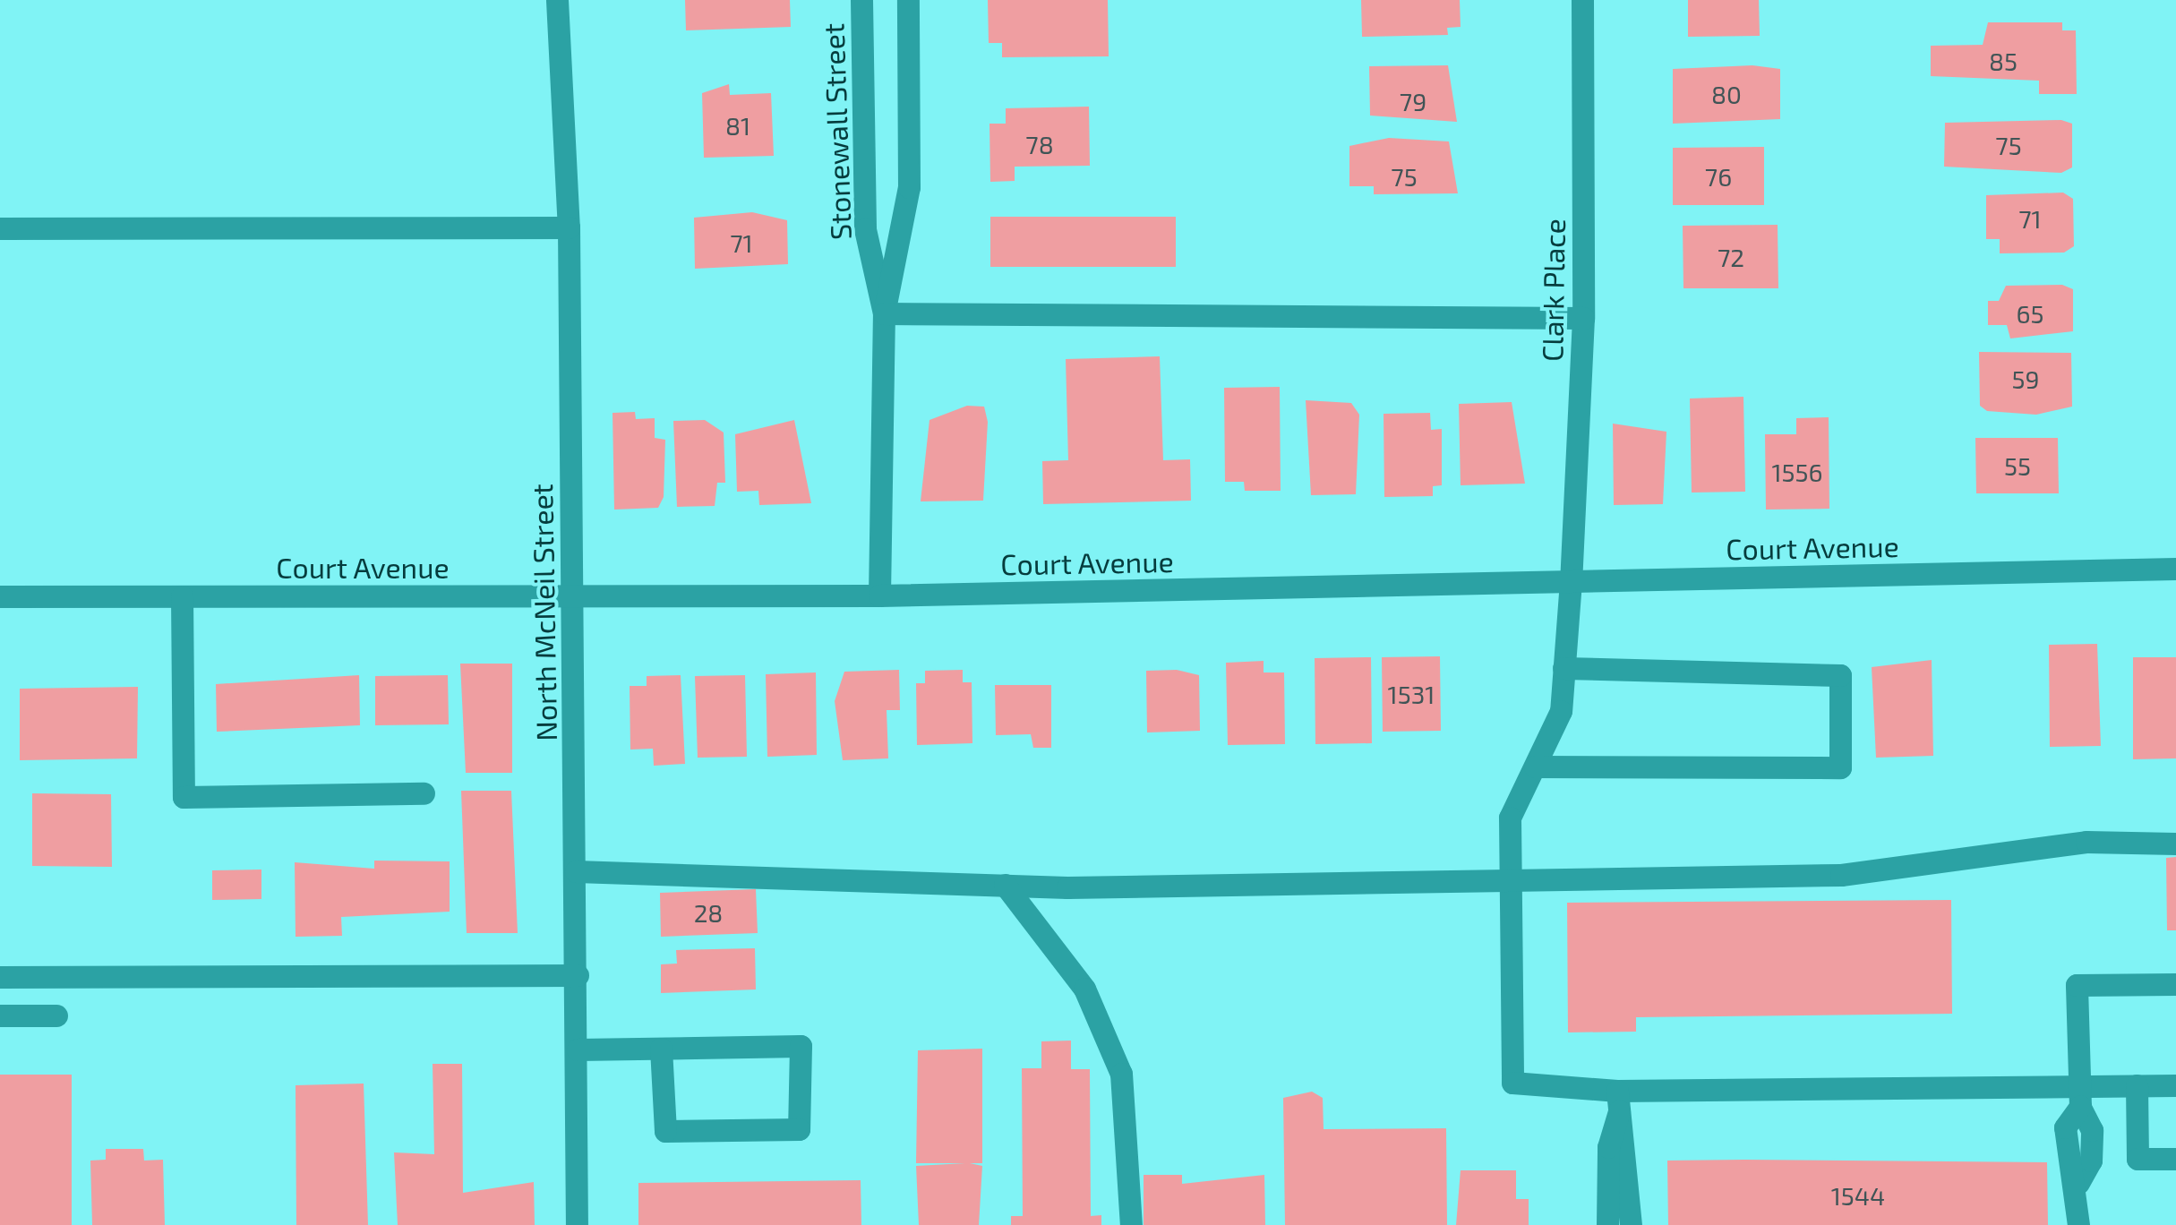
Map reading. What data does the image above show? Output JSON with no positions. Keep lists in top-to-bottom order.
{
  "streets": {
    "street": [
      "Stonewall Street",
      "Clark Place",
      "Court Avenue",
      "North McNeil Street"
    ]
  },
  "crossings": [
    ["Stonewall Street", "Court Avenue"],
    ["Clark Place", "Court Avenue"],
    ["Court Avenue", "North McNeil Street"]
  ],
  "house_numbers": [
    "85",
    "80",
    "79",
    "81",
    "78",
    "75",
    "75",
    "76",
    "71",
    "71",
    "72",
    "65",
    "59",
    "55",
    "1556",
    "1531",
    "28",
    "1544"
  ]
}
